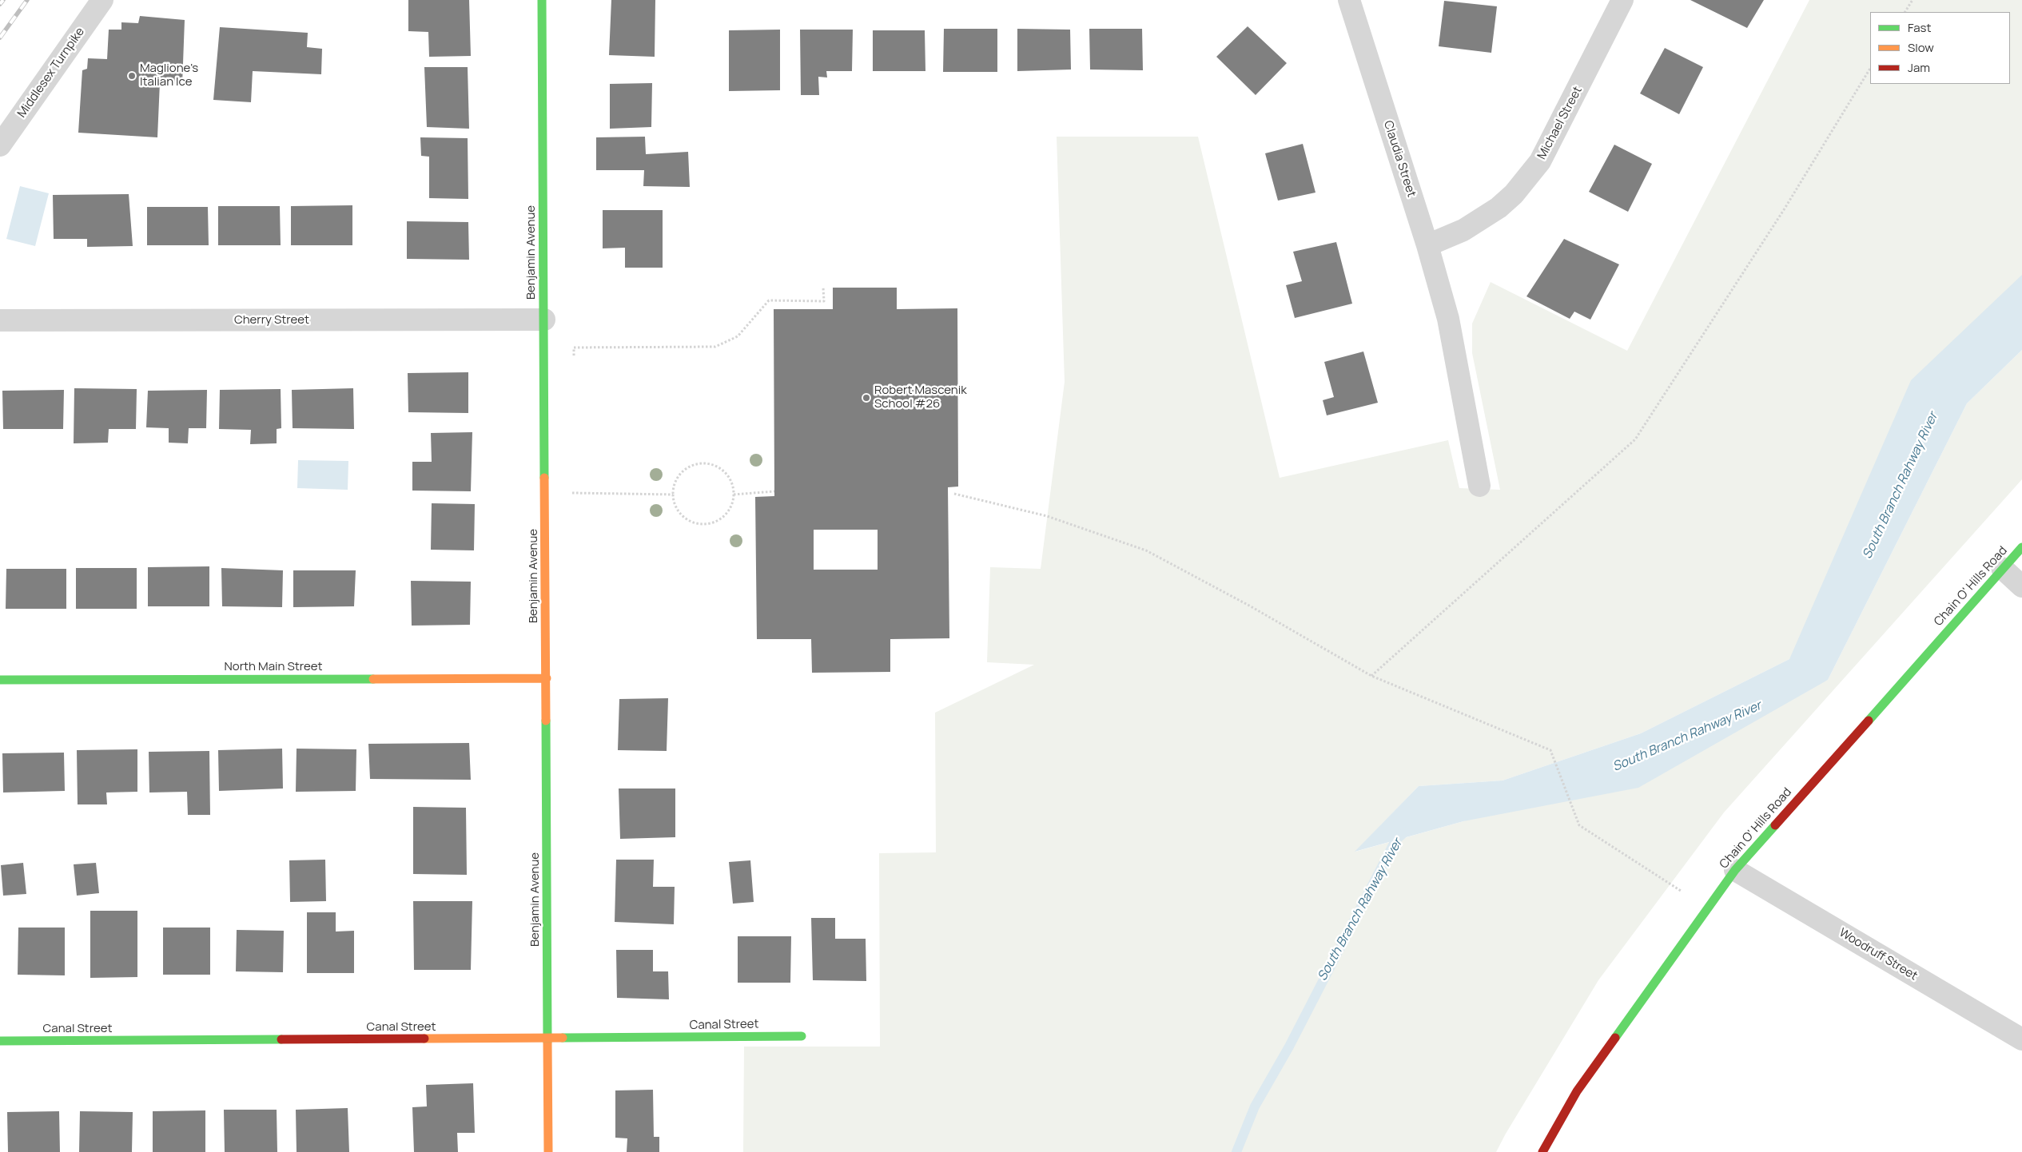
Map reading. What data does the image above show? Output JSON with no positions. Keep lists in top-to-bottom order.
{
  "streets": {
    "street": [
      "Middlesex Turnpike",
      "Michael Street",
      "Claudia Street",
      "Benjamin Avenue",
      "Cherry Street",
      "Chain O' Hills Road",
      "North Main Street",
      "Woodruff Street",
      "Canal Street"
    ]
  },
  "crossings": [
    ["Michael Street", "Claudia Street"],
    ["Benjamin Avenue", "Cherry Street"],
    ["Benjamin Avenue", "North Main Street"],
    ["Benjamin Avenue", "Canal Street"],
    ["Chain O' Hills Road", "Woodruff Street"]
  ],
  "water": ["South Branch Rahway River"],
  "places": ["Maglione's Italian Ice", "Robert Mascenik School #26"],
  "legend": ["Fast", "Slow", "Jam"]
}
